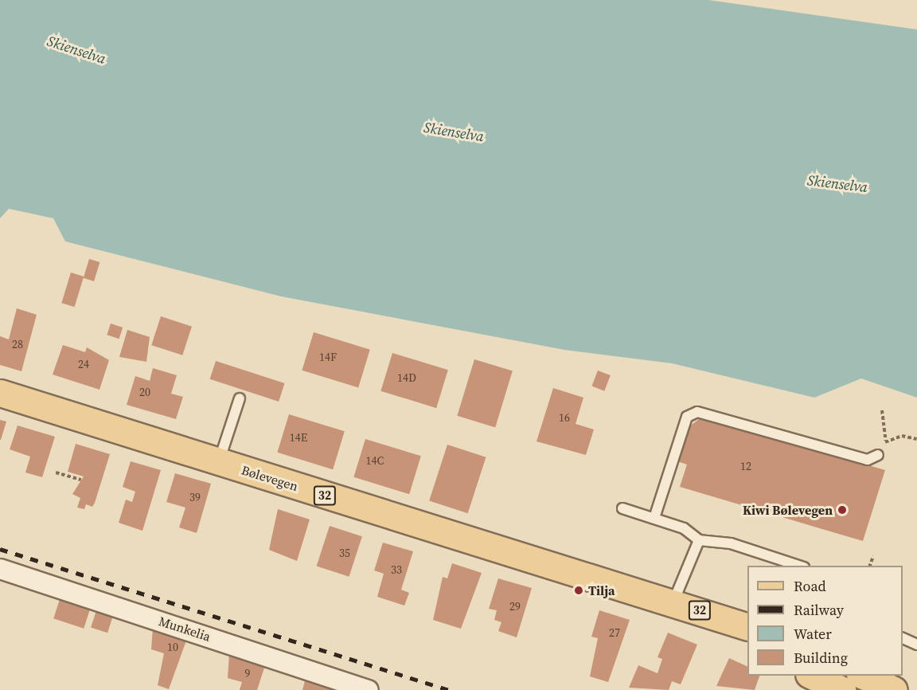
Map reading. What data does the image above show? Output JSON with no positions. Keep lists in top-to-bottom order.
{
  "streets": {
    "main road": ["Bølevegen", "32"],
    "street": ["Munkelia"]
  },
  "water": ["Skienselva"],
  "places": ["Kiwi Bølevegen", "Tilja"],
  "house_numbers": [
    "28",
    "14F",
    "24",
    "14D",
    "20",
    "16",
    "14E",
    "14C",
    "12",
    "39",
    "35",
    "33",
    "29",
    "27",
    "10",
    "9"
  ],
  "legend": [
    "Road",
    "Railway",
    "Water",
    "Building"
  ]
}
